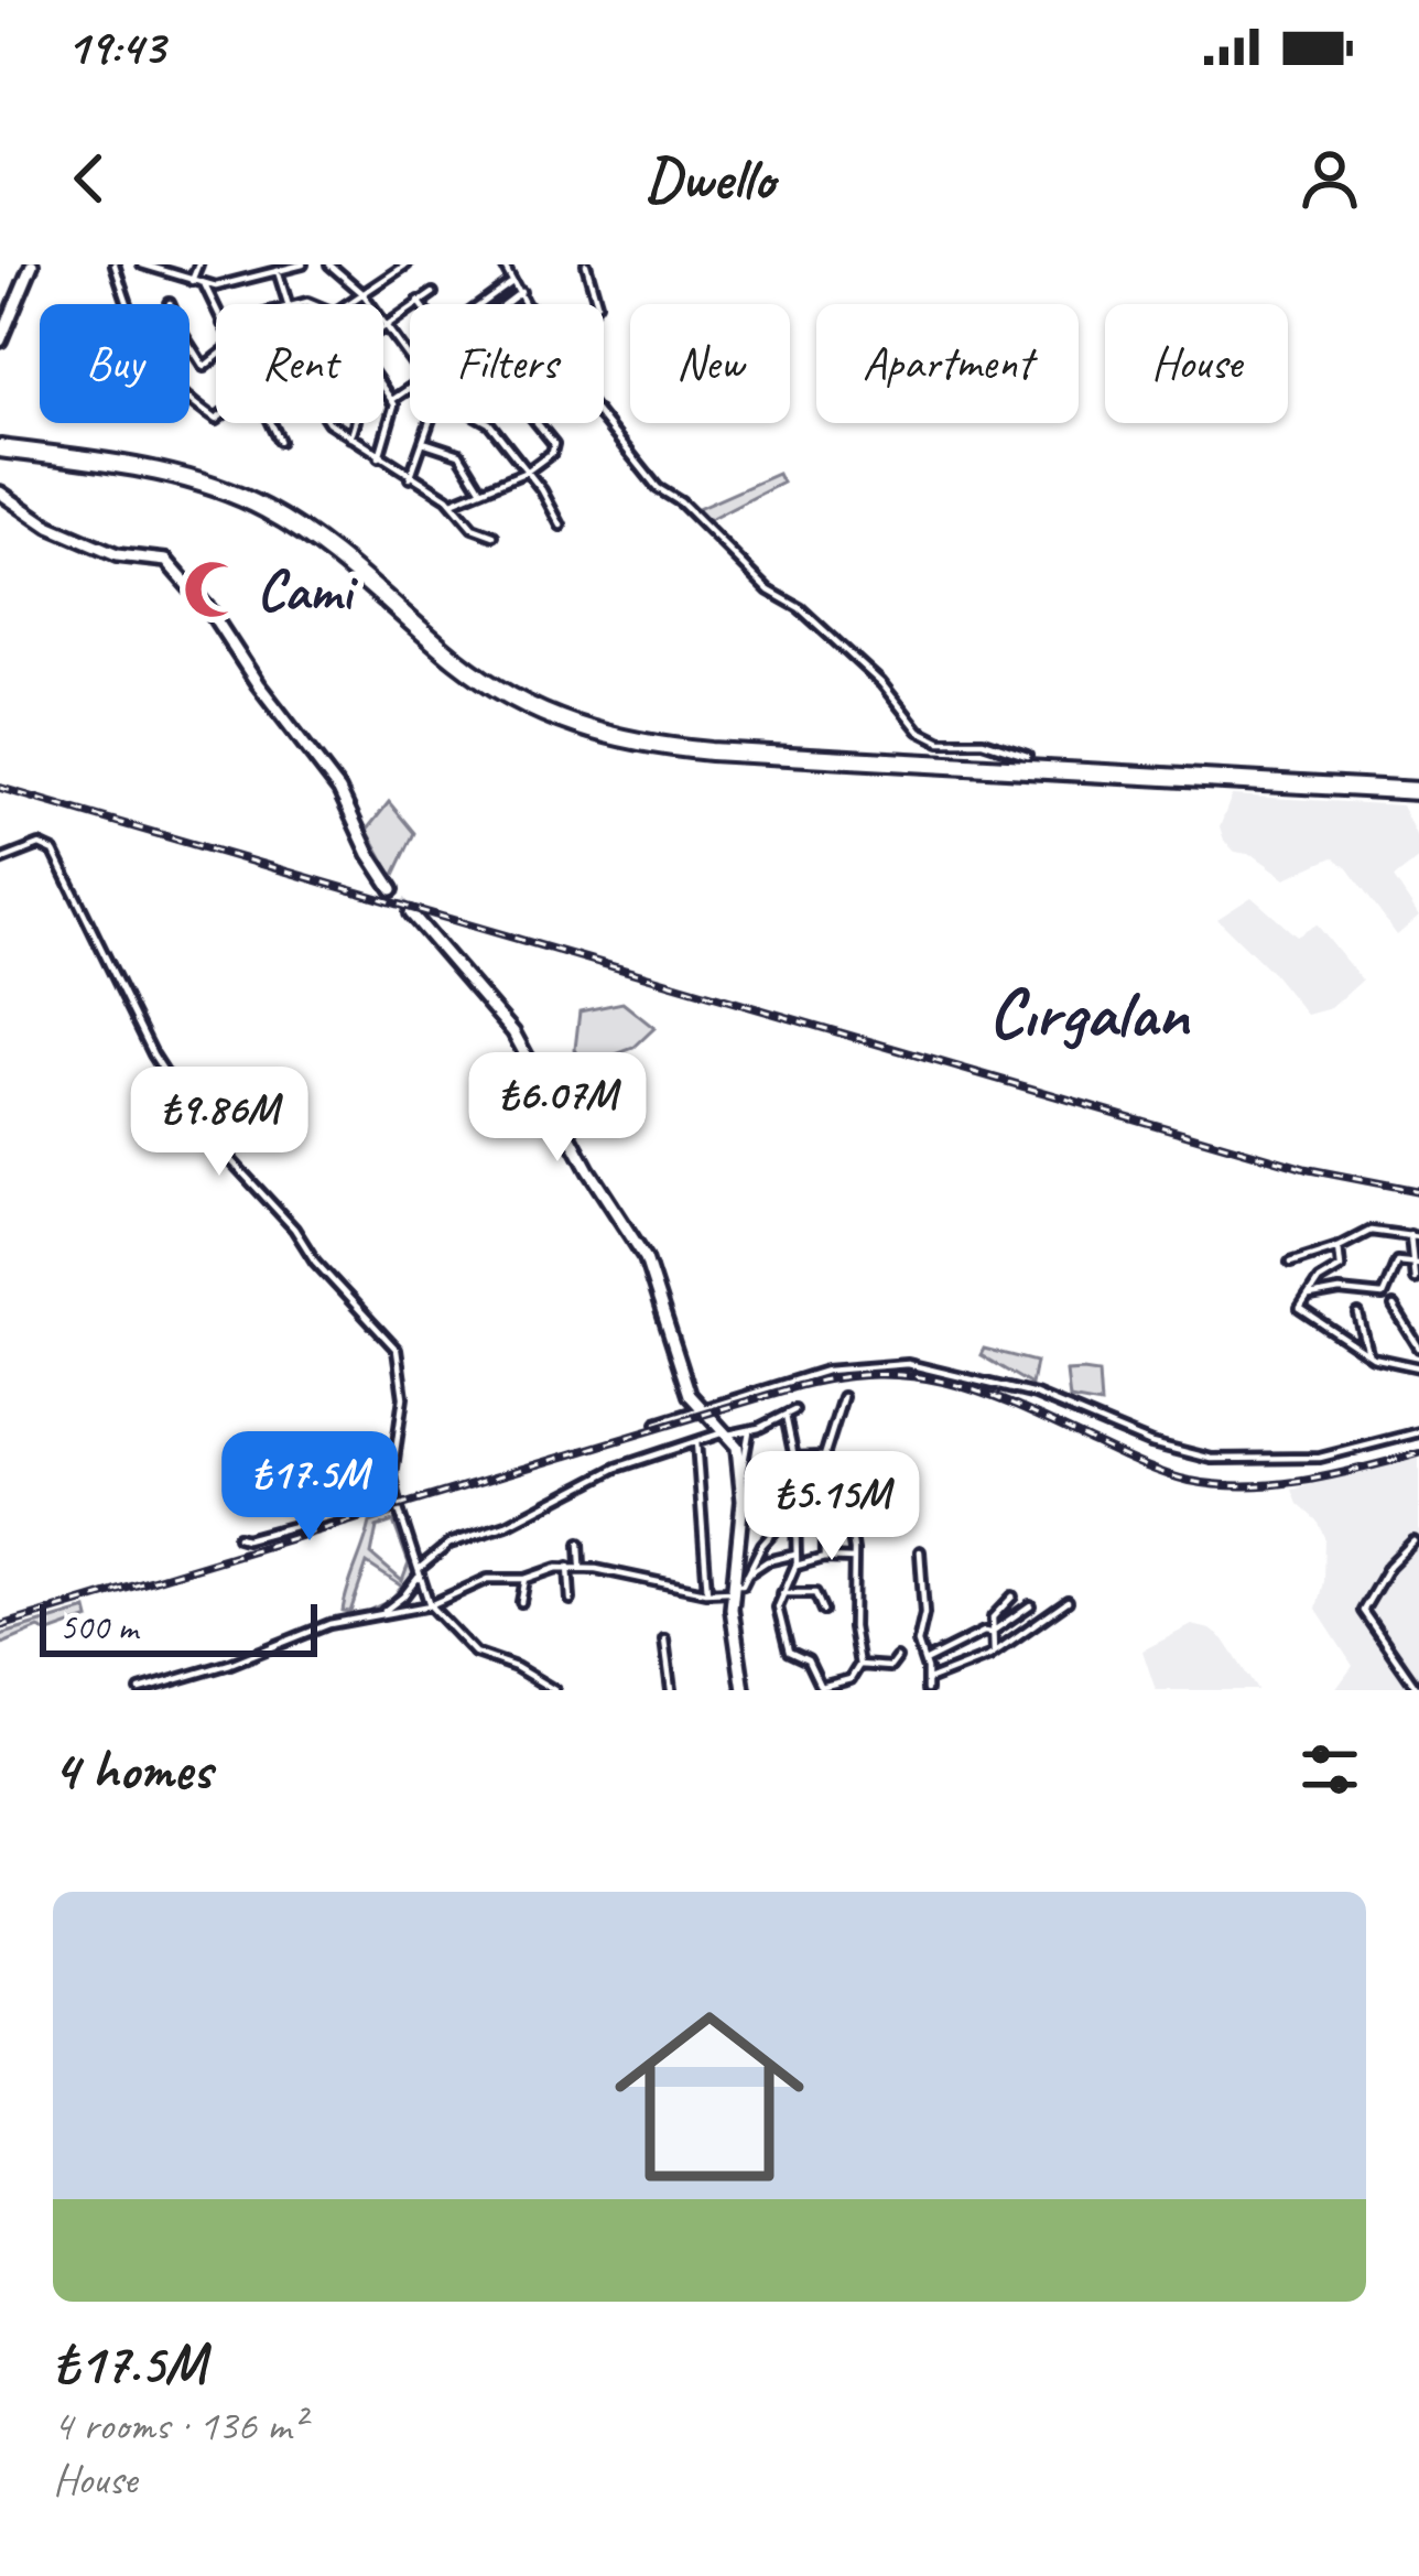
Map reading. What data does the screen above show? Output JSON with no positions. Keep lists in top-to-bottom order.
{
  "districts": ["Cırgalan"],
  "places": {
    "mosque": ["Cami"]
  },
  "scale_bar": "500 m",
  "page": {
    "status": "19:43",
    "header": "Dwello",
    "chip": [
      "Buy",
      "Rent",
      "Filters",
      "New",
      "Apartment",
      "House"
    ],
    "price": [
      "₺6.07M",
      "₺9.86M",
      "₺17.5M",
      "₺5.15M"
    ],
    "scale": "500 m",
    "heading": "4 homes",
    "list": [
      {
        "name": "₺17.5M",
        "note": "4 rooms · 136 m² · House"
      }
    ]
  }
}
